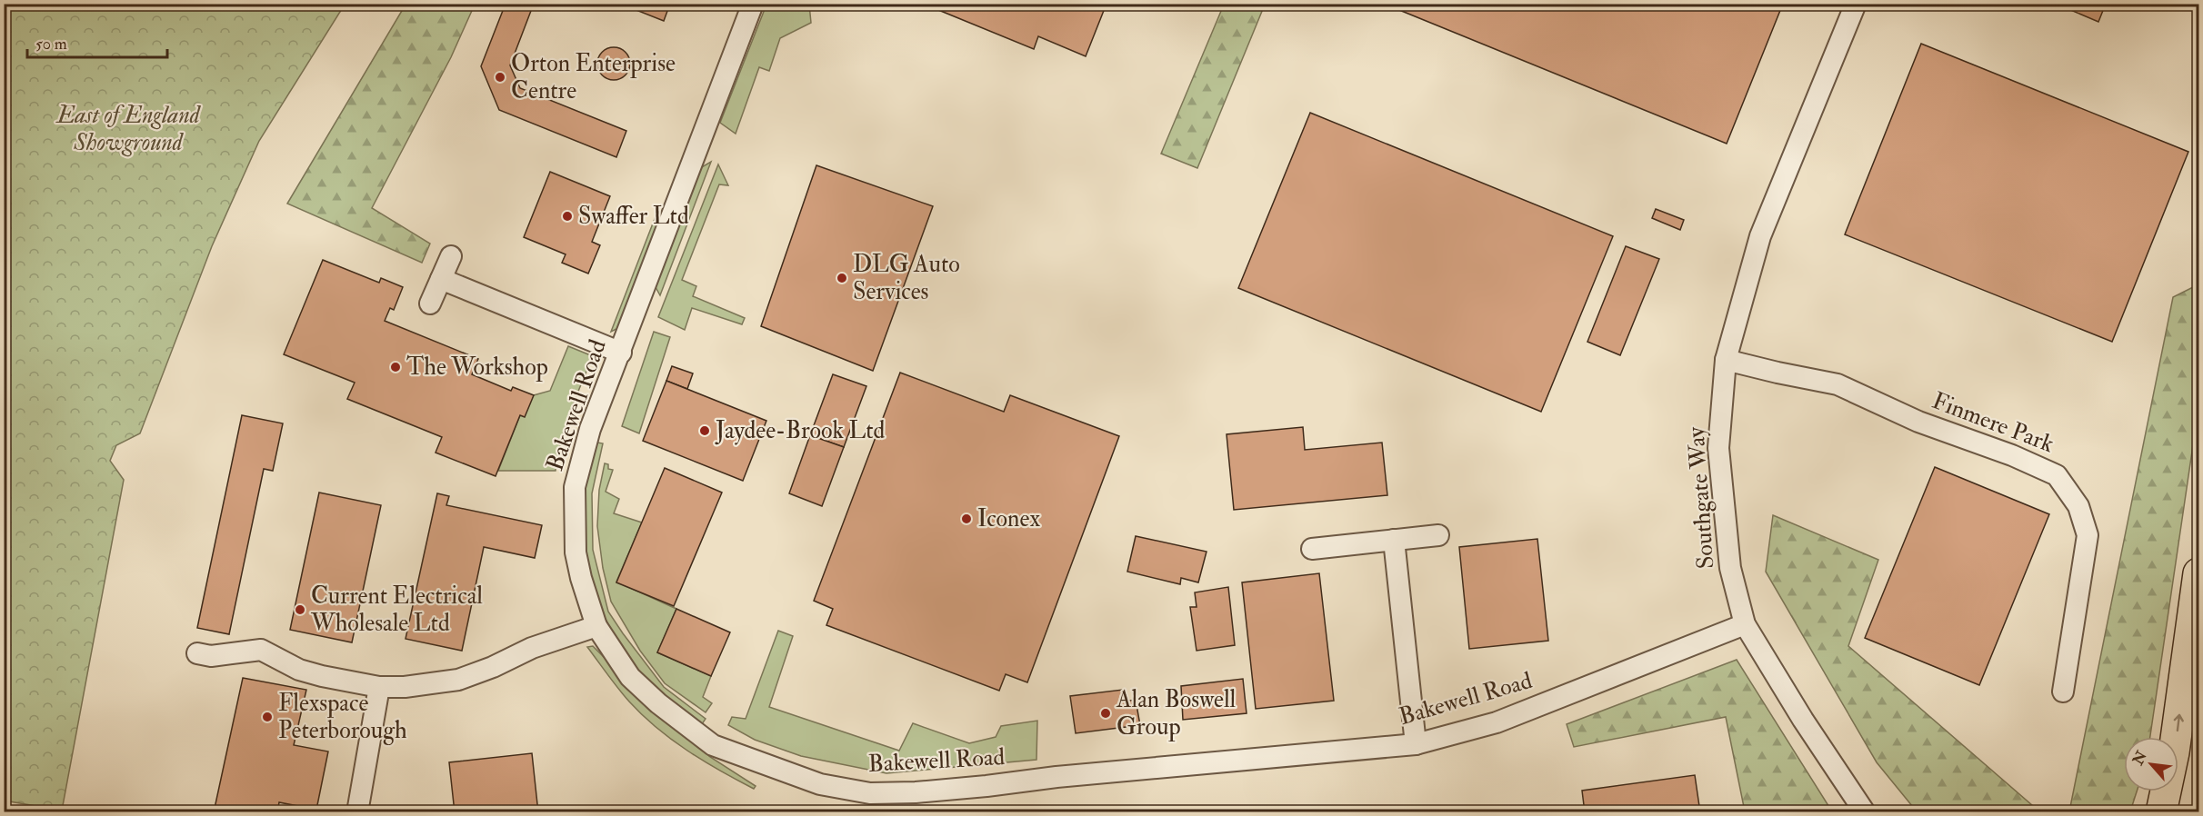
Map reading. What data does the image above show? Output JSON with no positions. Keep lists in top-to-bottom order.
{
  "streets": {
    "street": ["Bakewell Road", "Finmere Park", "Southgate Way"]
  },
  "crossings": [
    ["Bakewell Road", "Southgate Way"],
    ["Finmere Park", "Southgate Way"]
  ],
  "parks": ["East of England Showground"],
  "places": [
    "Orton Enterprise Centre",
    "Swaffer Ltd",
    "DLG Auto Services",
    "The Workshop",
    "Jaydee-Brook Ltd",
    "Iconex",
    "Current Electrical Wholesale Ltd",
    "Alan Boswell Group",
    "Flexspace Peterborough"
  ],
  "scale_bar": "50 m",
  "north": "top left"
}
